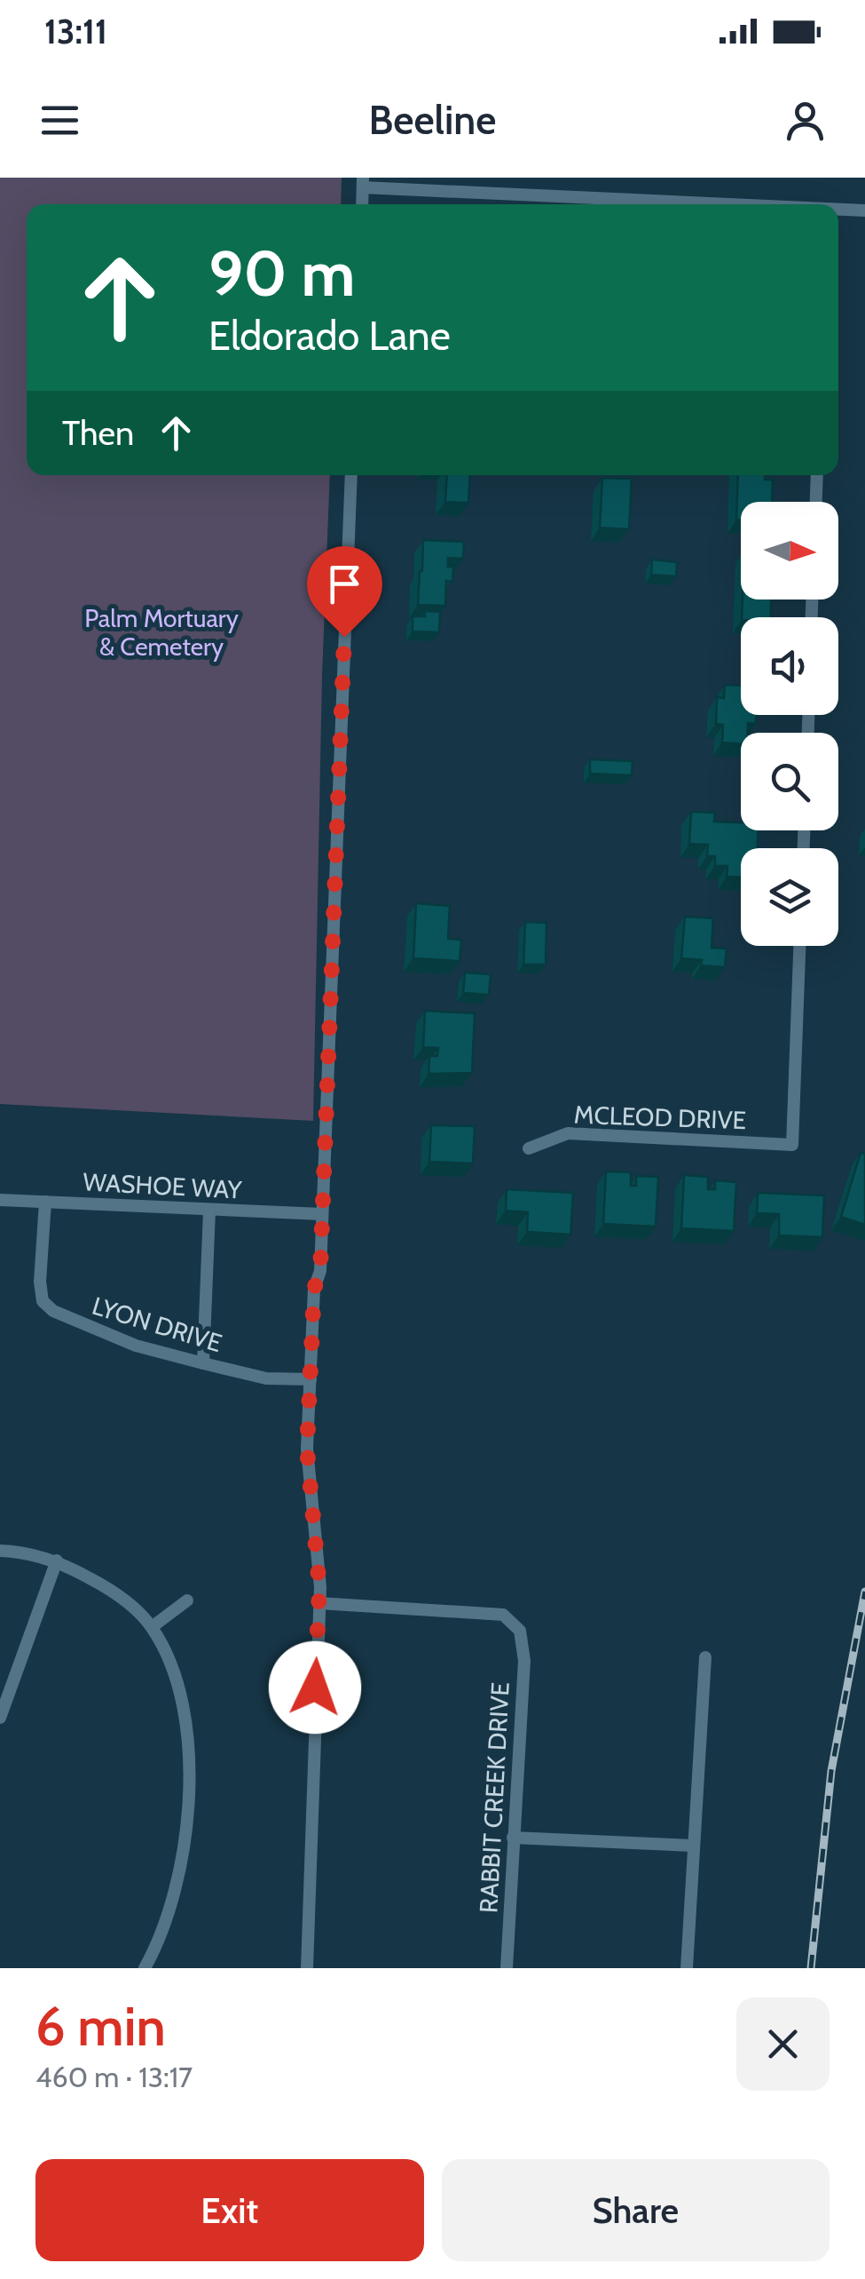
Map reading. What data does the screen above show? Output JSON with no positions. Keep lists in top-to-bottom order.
{
  "streets": {
    "street": [
      "MCLEOD DRIVE",
      "WASHOE WAY",
      "LYON DRIVE",
      "RABBIT CREEK DRIVE"
    ]
  },
  "crossings": [
    ["WASHOE WAY", "LYON DRIVE"]
  ],
  "parks": ["Palm Mortuary & Cemetery"],
  "north": "right",
  "page": {
    "status": "13:11",
    "header": "Beeline",
    "turn": ["90 m", "Eldorado Lane"],
    "then": "Then",
    "heading": ["6 min", "460 m · 13:17"],
    "buttons": ["Exit", "Share"]
  }
}
